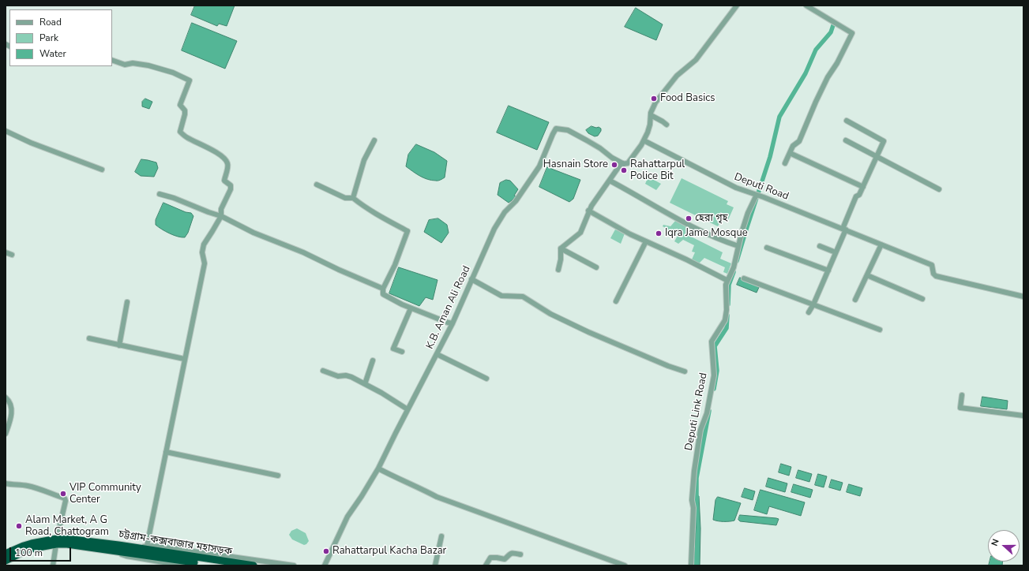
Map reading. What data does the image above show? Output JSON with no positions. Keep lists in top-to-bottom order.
{
  "streets": {
    "highway": ["চট্টগ্রাম-কক্সবাজার মহাসড়ক"],
    "street": ["Deputi Road", "K.B. Aman Ali Road", "Deputi Link Road"]
  },
  "crossings": [
    ["Deputi Road", "Deputi Link Road"]
  ],
  "places": [
    "Food Basics",
    "Hasnain Store",
    "Rahattarpul Police Bit",
    "হেরা গৃহ",
    "Iqra Jame Mosque",
    "VIP Community Center",
    "Alam Market, A G Road, Chattogram",
    "Rahattarpul Kacha Bazar"
  ],
  "legend": ["Road", "Park", "Water"],
  "scale_bar": "100 m",
  "north": "left"
}
